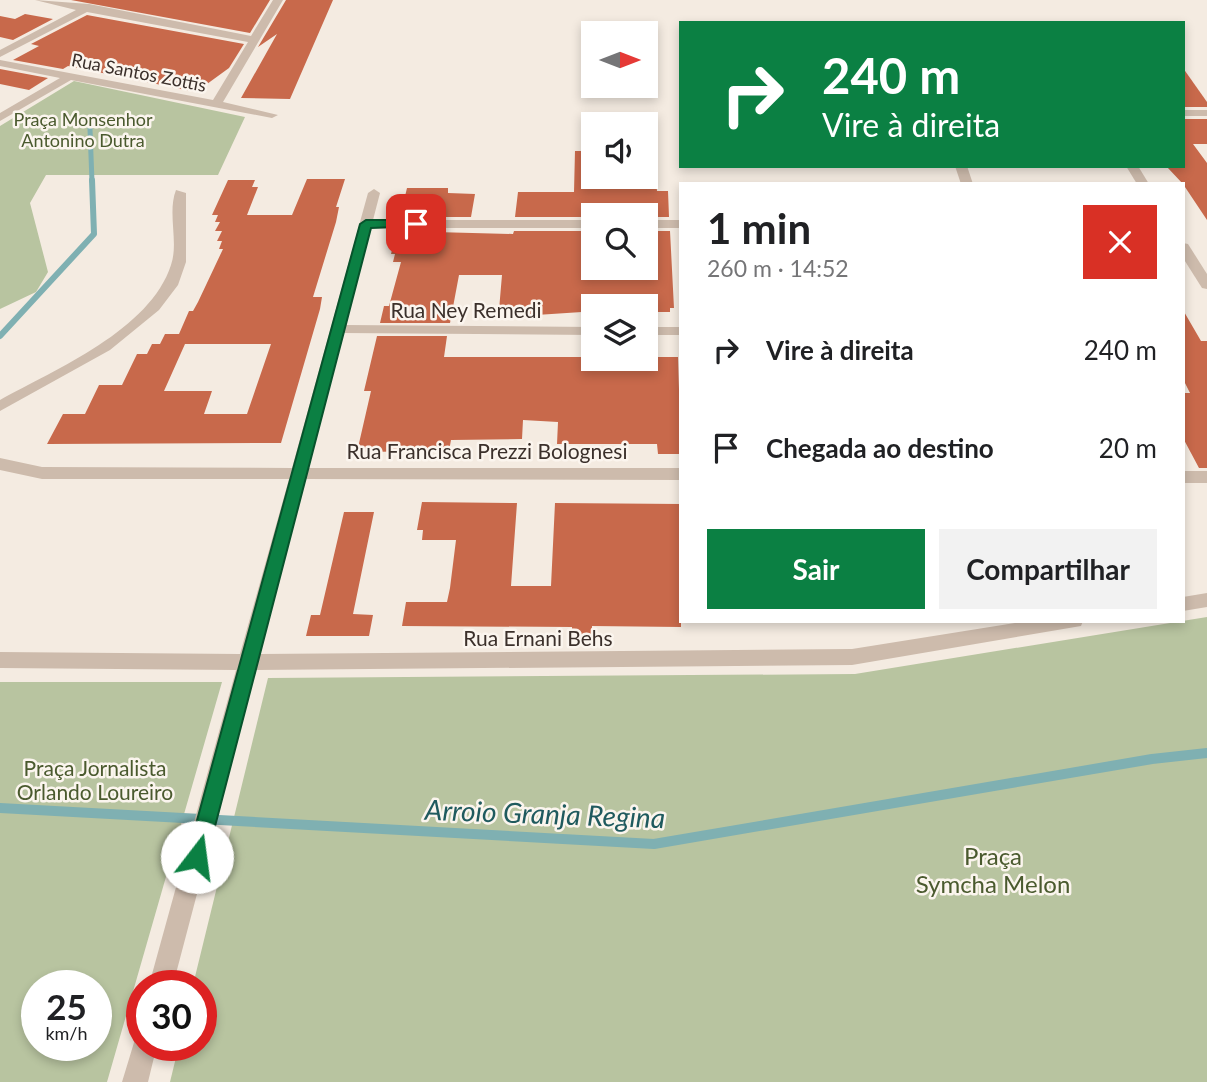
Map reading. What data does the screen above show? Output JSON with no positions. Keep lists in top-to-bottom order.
{
  "streets": {
    "street": [
      "Rua Santos Zottis",
      "Rua Ney Remedi",
      "Rua Francisca Prezzi Bolognesi",
      "Rua Ernani Behs"
    ]
  },
  "water": ["Arroio Granja Regina"],
  "parks": ["Praça Monsenhor Antonino Dutra", "Praça Jornalista Orlando Loureiro", "Praça Symcha Melon"],
  "north": "right",
  "page": {
    "turn": ["240 m", "Vire à direita"],
    "heading": ["1 min", "260 m · 14:52"],
    "list": [
      {
        "name": "Vire à direita",
        "value": "240 m"
      },
      {
        "name": "Chegada ao destino",
        "value": "20 m"
      }
    ],
    "buttons": ["Sair", "Compartilhar"],
    "speed": "25 km/h",
    "limit": "30"
  }
}
